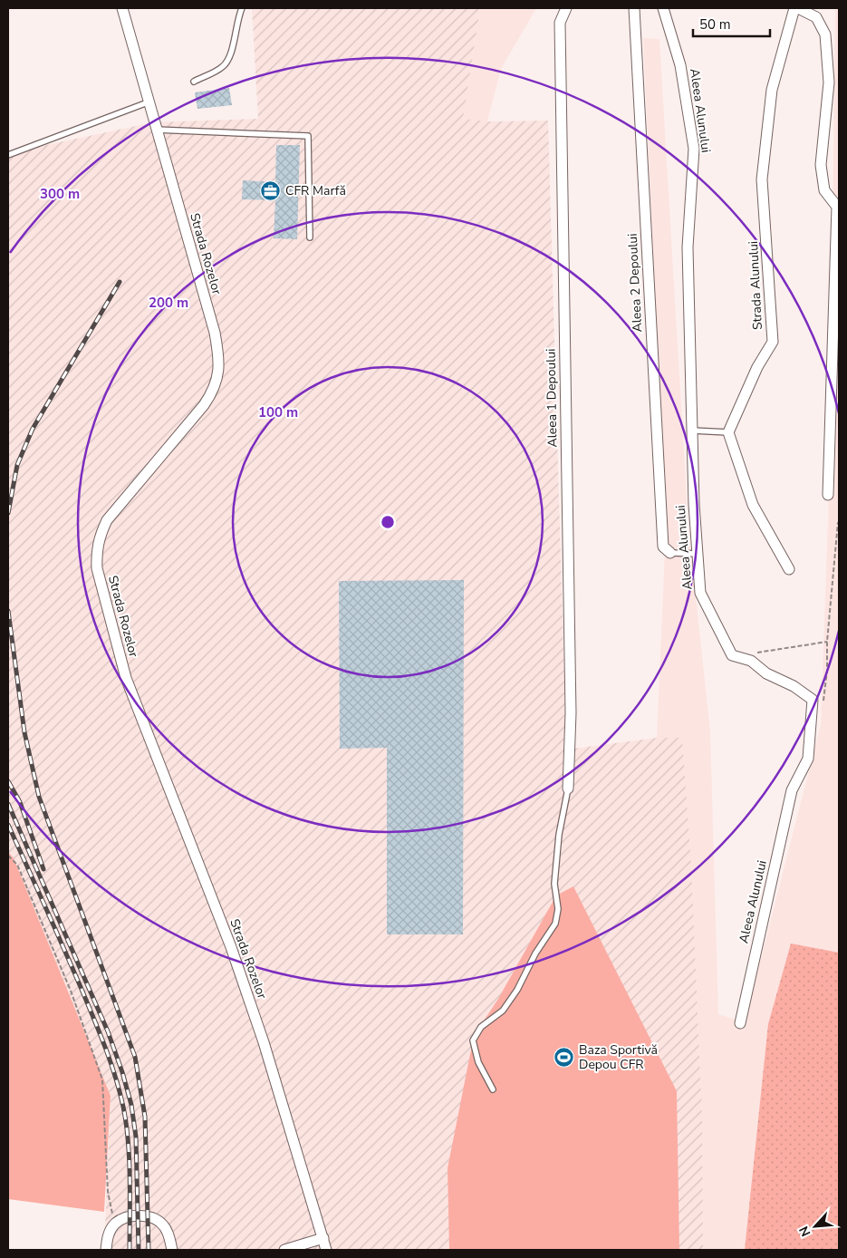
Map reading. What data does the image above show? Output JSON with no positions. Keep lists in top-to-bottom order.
{
  "streets": {
    "street": [
      "Aleea Alunului",
      "Strada Rozelor",
      "Aleea 2 Depoului",
      "Strada Alunului",
      "Aleea 1 Depoului"
    ]
  },
  "places": {
    "office": ["CFR Marfă"],
    "sports": ["Baza Sportivă Depou CFR"]
  },
  "scale_bar": "50 m",
  "north": "bottom left",
  "rings": ["300 m", "200 m", "100 m"]
}
